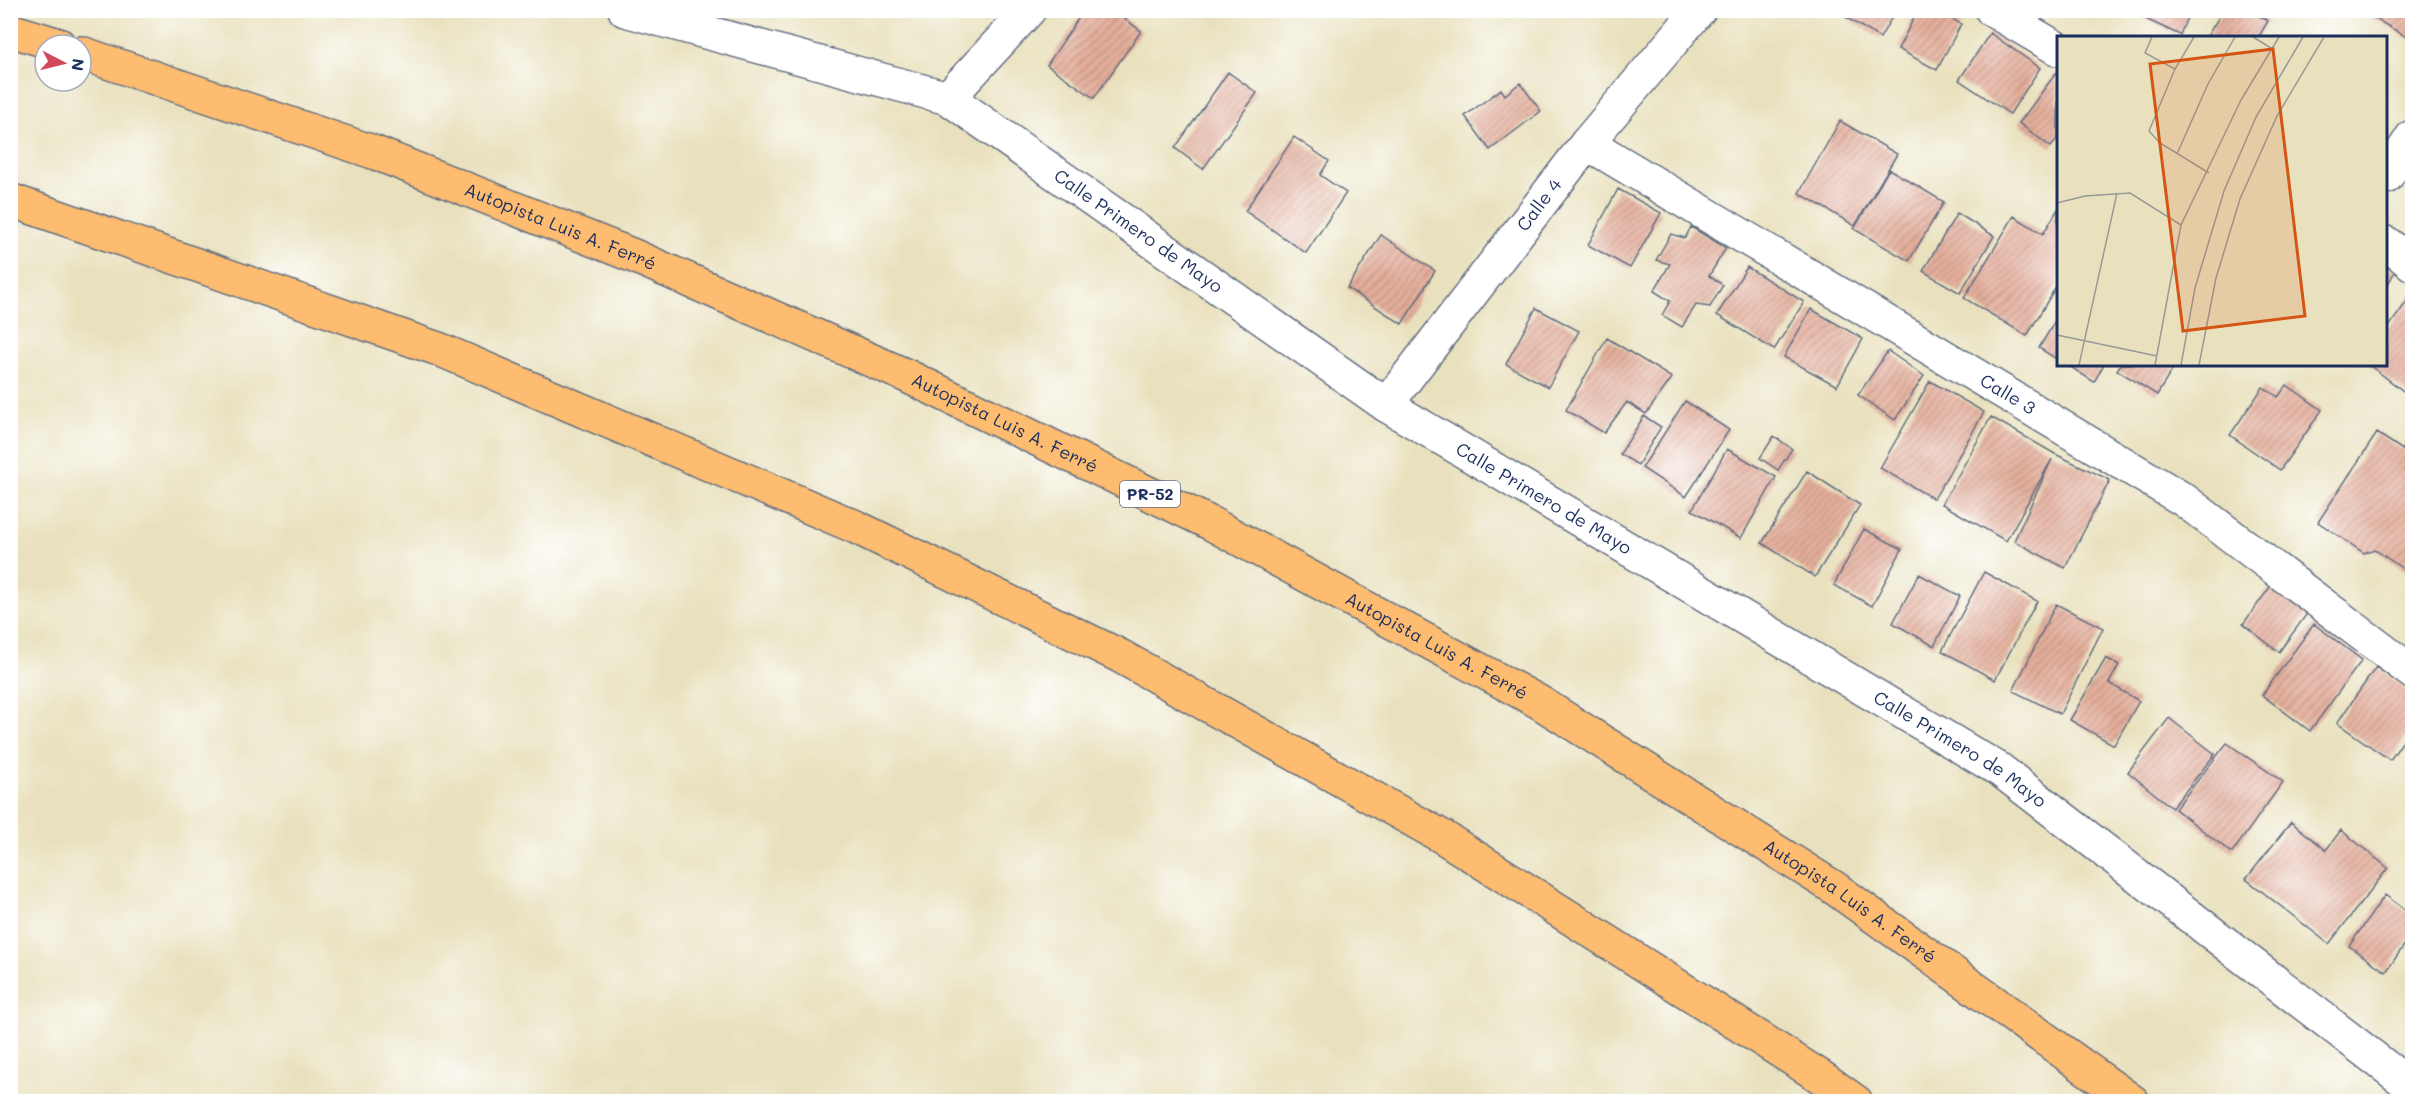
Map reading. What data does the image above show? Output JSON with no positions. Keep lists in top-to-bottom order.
{
  "streets": {
    "highway": ["Autopista Luis A. Ferré", "PR-52"],
    "street": ["Calle 4", "Calle Primero de Mayo", "Calle 3"]
  },
  "crossings": [
    ["Calle 4", "Calle Primero de Mayo"],
    ["Calle 4", "Calle 3"]
  ],
  "north": "right"
}
